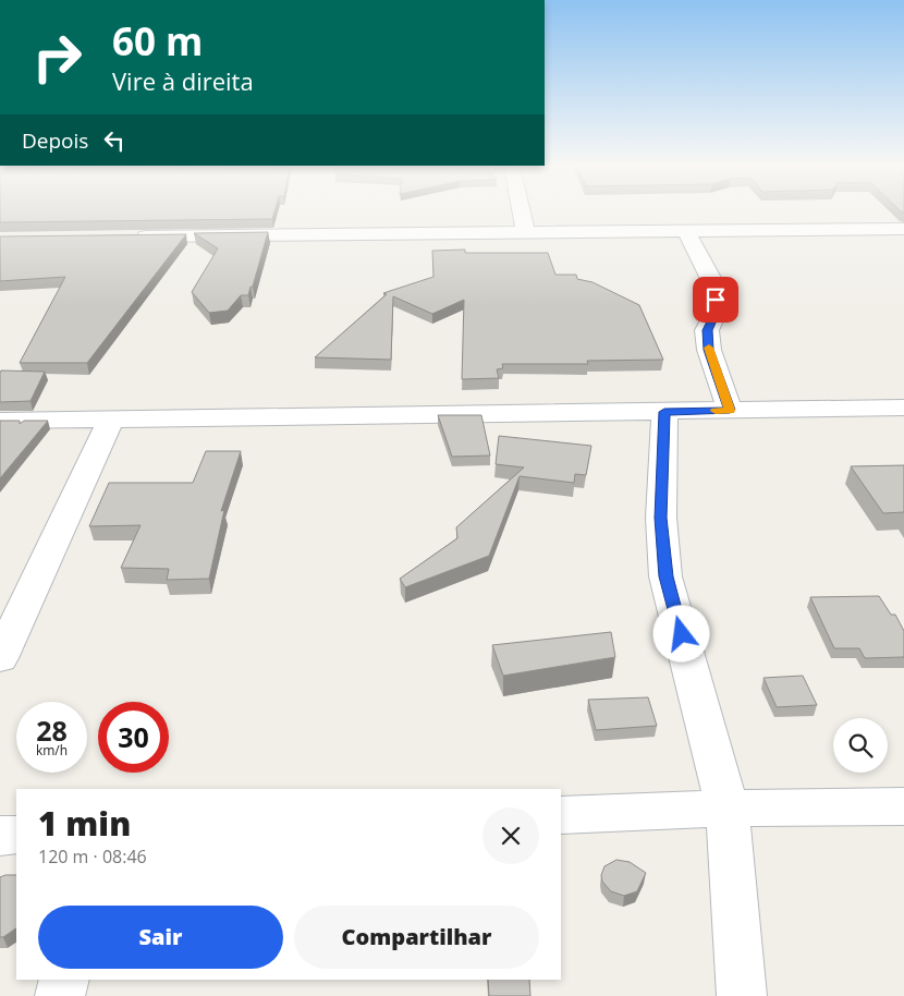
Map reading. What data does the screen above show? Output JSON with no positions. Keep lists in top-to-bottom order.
{
  "page": {
    "turn": ["60 m", "Vire à direita"],
    "then": "Depois",
    "speed": "28 km/h",
    "limit": "30",
    "heading": ["1 min", "120 m · 08:46"],
    "buttons": ["Sair", "Compartilhar"]
  }
}
